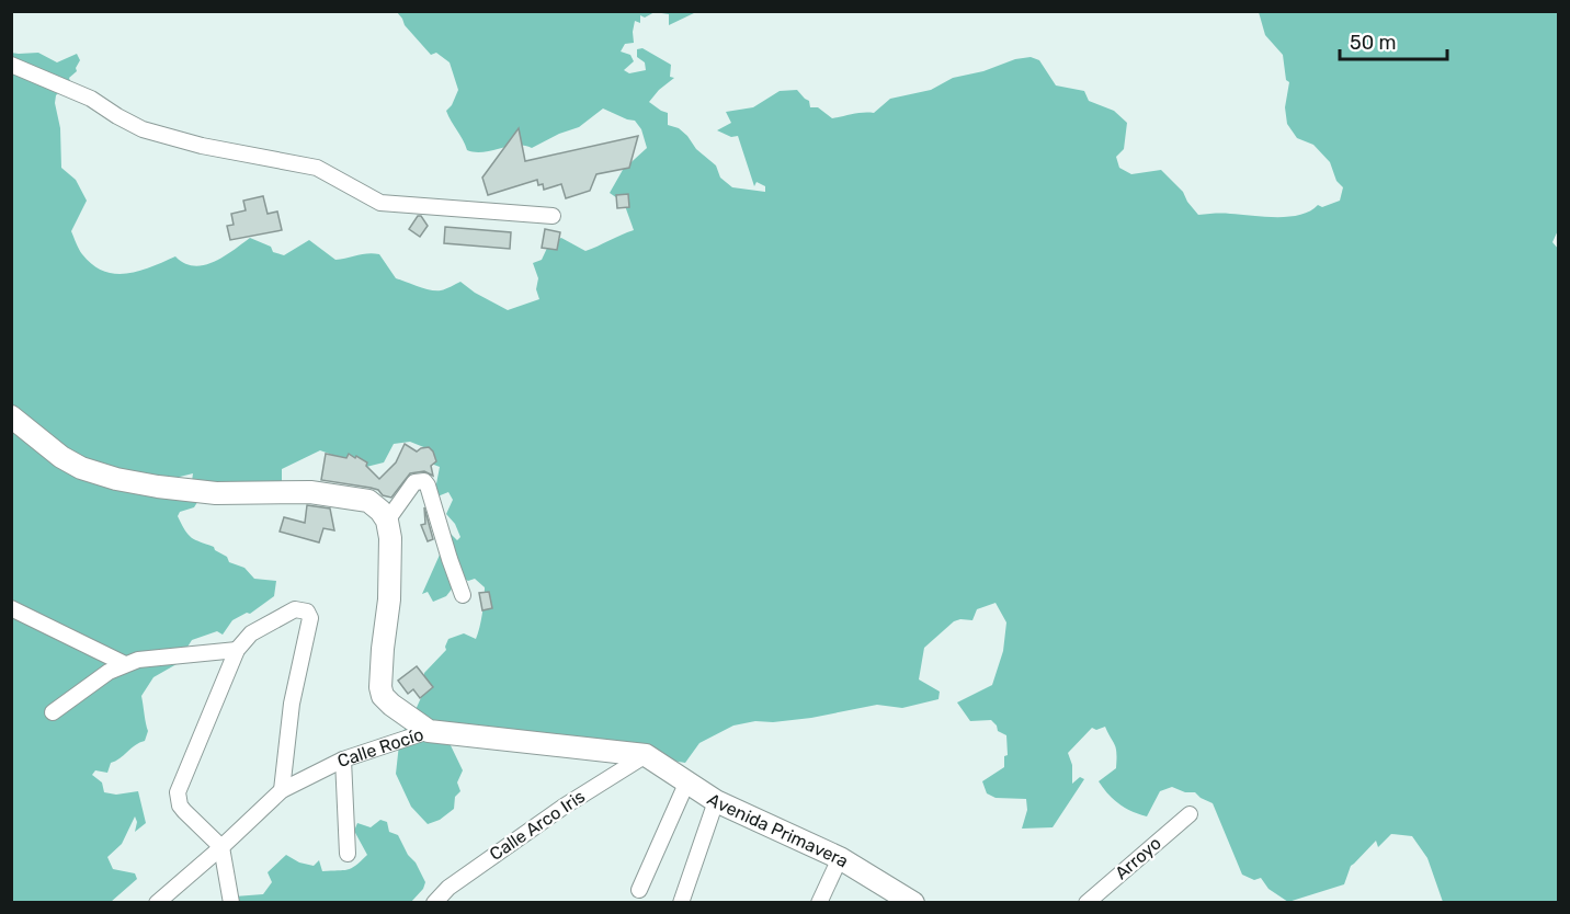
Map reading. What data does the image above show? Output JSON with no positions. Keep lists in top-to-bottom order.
{
  "streets": {
    "street": [
      "Calle Rocío",
      "Calle Arco Iris",
      "Avenida Primavera",
      "Arroyo"
    ]
  },
  "crossings": [
    ["Calle Rocío", "Calle Arco Iris"],
    ["Calle Rocío", "Avenida Primavera"],
    ["Calle Arco Iris", "Avenida Primavera"]
  ],
  "scale_bar": "50 m"
}
